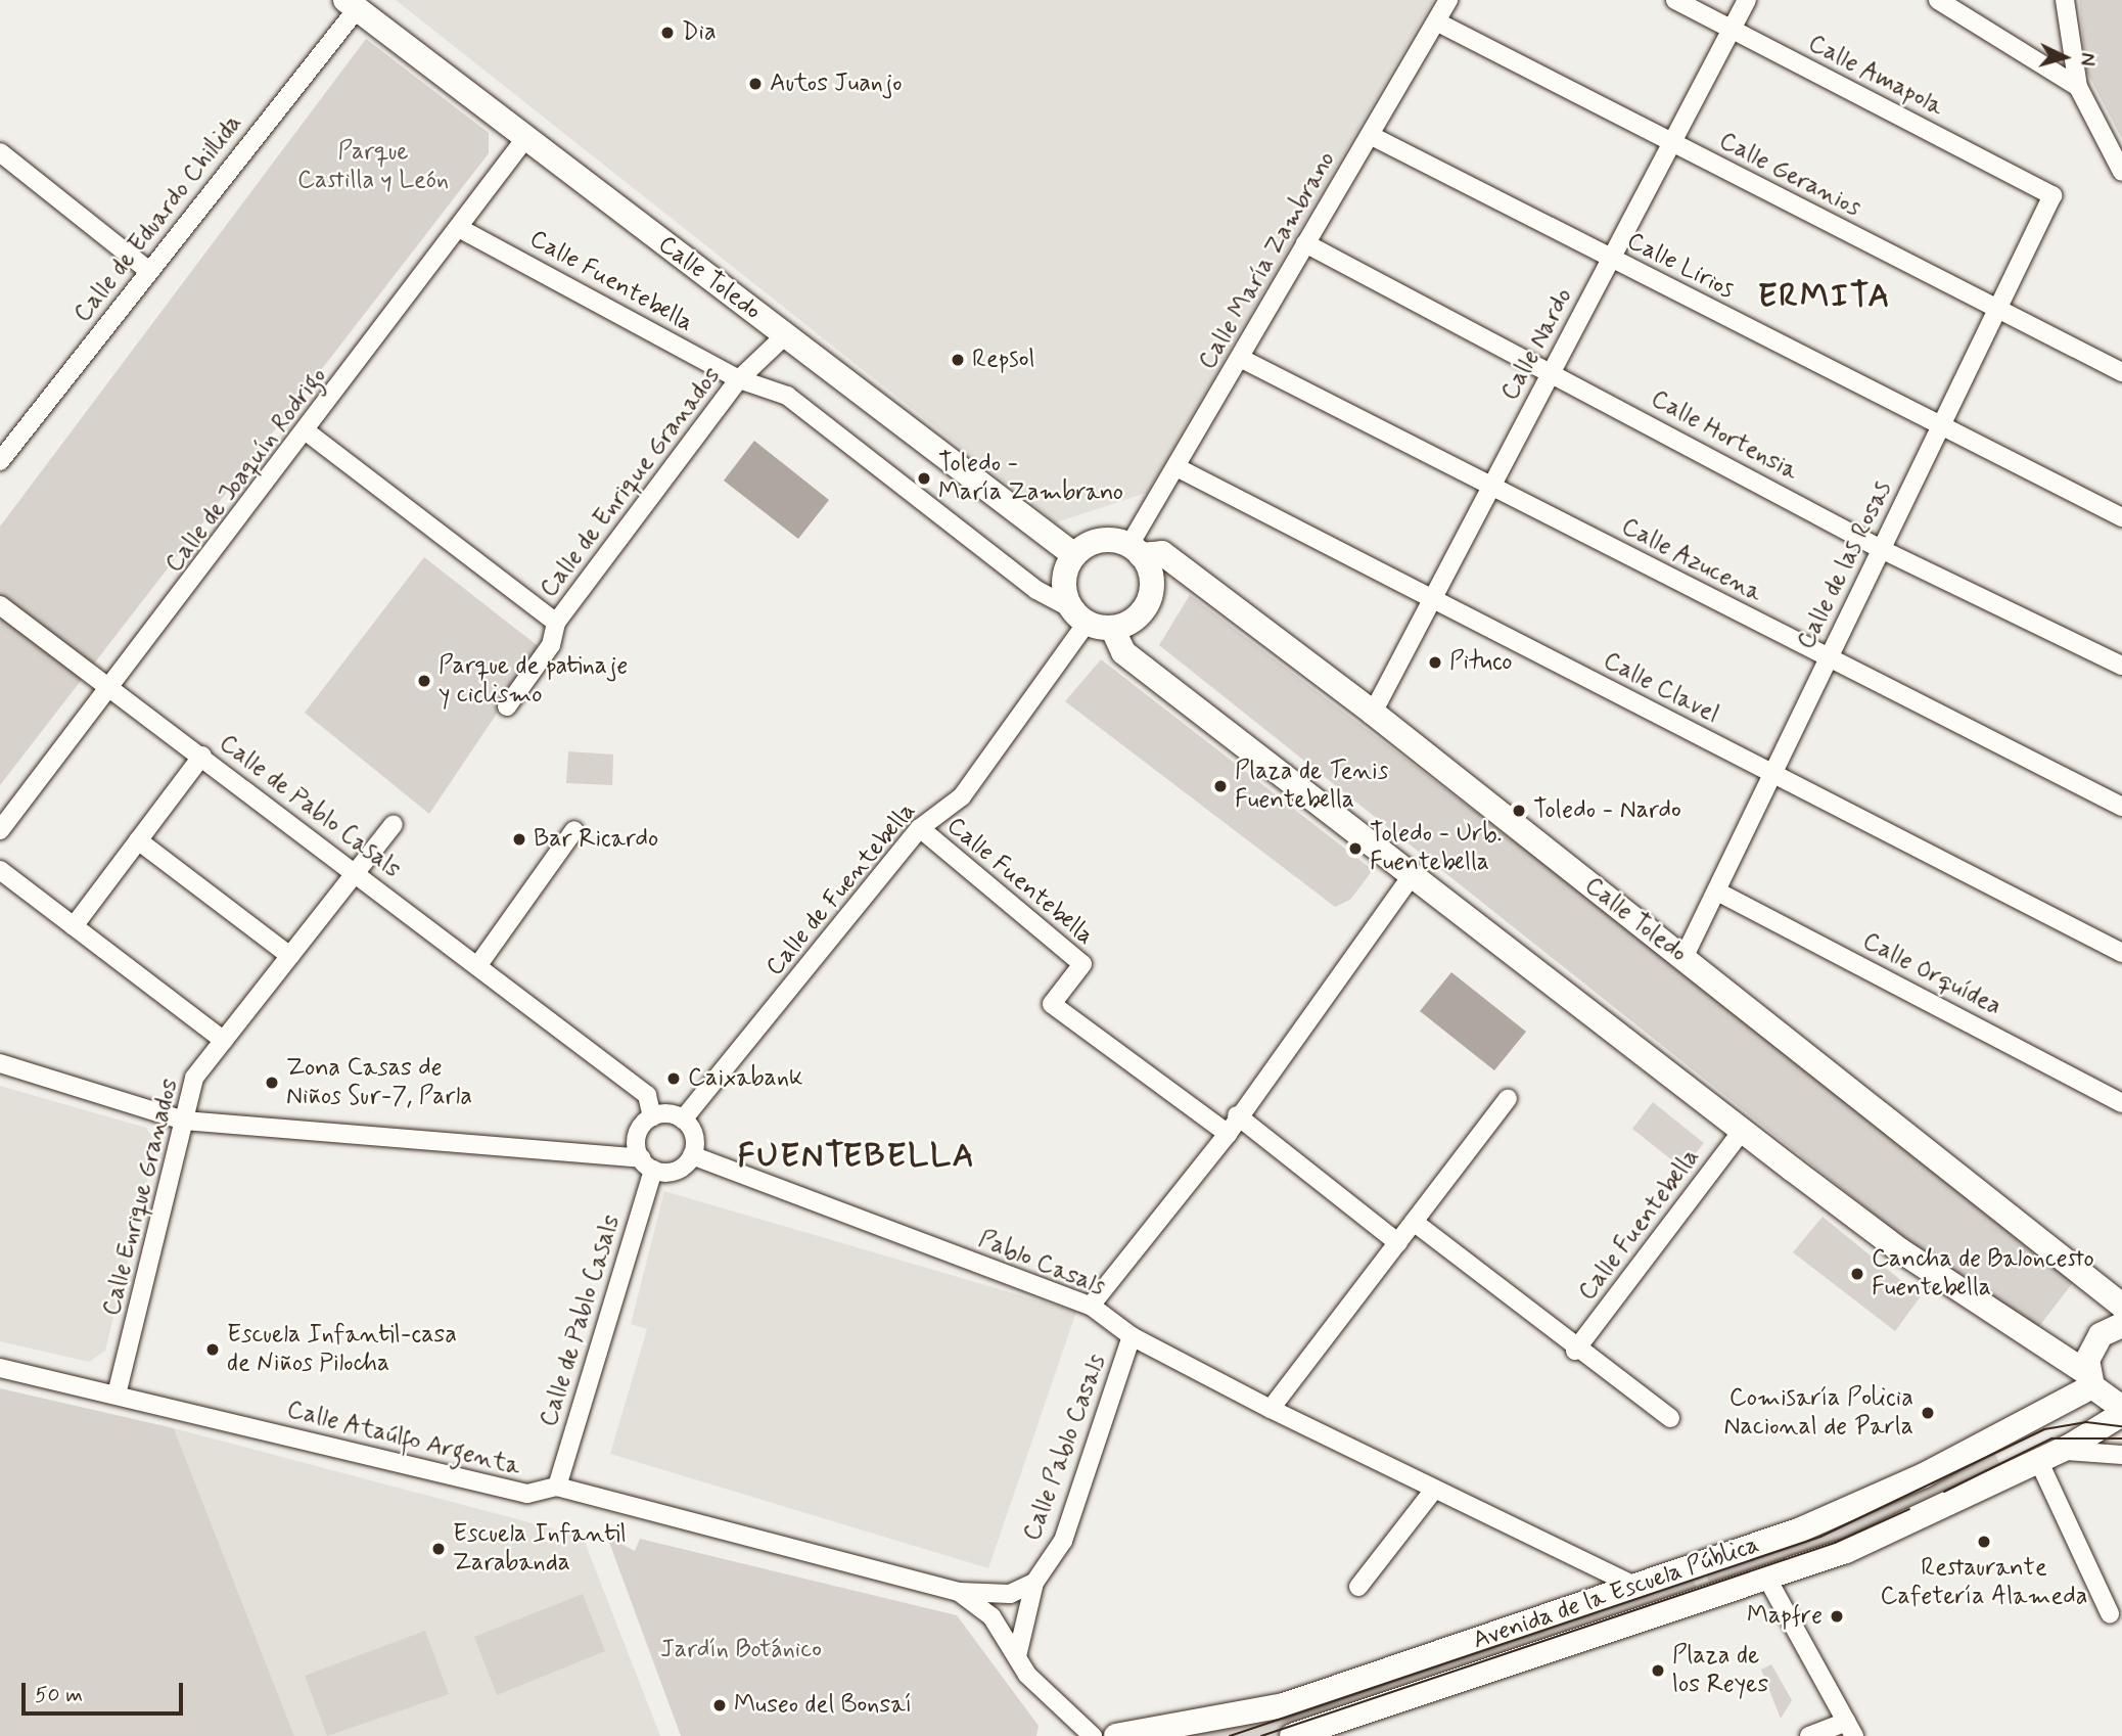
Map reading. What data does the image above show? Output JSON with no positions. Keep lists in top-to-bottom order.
{
  "streets": {
    "street": [
      "Calle Amapola",
      "Calle Geranios",
      "Calle de Eduardo Chillida",
      "Calle María Zambrano",
      "Calle Lirios",
      "Calle Toledo",
      "Calle Fuentebella",
      "Calle Nardo",
      "Calle Hortensia",
      "Calle de Joaquín Rodrigo",
      "Calle de Enrique Granados",
      "Calle Azucena",
      "Calle de las Rosas",
      "Calle Clavel",
      "Calle de Pablo Casals",
      "Calle de Fuentebella",
      "Calle Orquídea",
      "Calle Enrique Granados",
      "Pablo Casals",
      "Calle Ataúlfo Argenta",
      "Calle Pablo Casals",
      "Avenida de la Escuela Pública"
    ]
  },
  "crossings": [
    ["Calle Amapola", "Calle Nardo"],
    ["Calle Amapola", "Calle de las Rosas"],
    ["Calle Geranios", "Calle María Zambrano"],
    ["Calle Geranios", "Calle Nardo"],
    ["Calle Geranios", "Calle de las Rosas"],
    ["Calle de Eduardo Chillida", "Calle Toledo"],
    ["Calle María Zambrano", "Calle Lirios"],
    ["Calle María Zambrano", "Calle Toledo"],
    ["Calle María Zambrano", "Calle Fuentebella"],
    ["Calle María Zambrano", "Calle Hortensia"],
    ["Calle María Zambrano", "Calle Azucena"],
    ["Calle María Zambrano", "Calle Clavel"],
    ["Calle María Zambrano", "Calle de Fuentebella"],
    ["Calle Lirios", "Calle Nardo"],
    ["Calle Lirios", "Calle de las Rosas"],
    ["Calle Toledo", "Calle Fuentebella"],
    ["Calle Toledo", "Calle Nardo"],
    ["Calle Toledo", "Calle de Joaquín Rodrigo"],
    ["Calle Toledo", "Calle de Enrique Granados"],
    ["Calle Toledo", "Calle de las Rosas"],
    ["Calle Toledo", "Calle de Fuentebella"],
    ["Calle Fuentebella", "Calle de Joaquín Rodrigo"],
    ["Calle Fuentebella", "Calle de Enrique Granados"],
    ["Calle Fuentebella", "Calle de Fuentebella"],
    ["Calle Nardo", "Calle Hortensia"],
    ["Calle Nardo", "Calle Azucena"],
    ["Calle Nardo", "Calle Clavel"],
    ["Calle Hortensia", "Calle de las Rosas"],
    ["Calle de Joaquín Rodrigo", "Calle de Pablo Casals"],
    ["Calle Azucena", "Calle de las Rosas"],
    ["Calle de las Rosas", "Calle Clavel"],
    ["Calle de las Rosas", "Calle Orquídea"],
    ["Calle de Pablo Casals", "Calle de Fuentebella"],
    ["Calle de Pablo Casals", "Calle Enrique Granados"],
    ["Calle de Pablo Casals", "Pablo Casals"],
    ["Calle de Pablo Casals", "Calle Ataúlfo Argenta"],
    ["Calle de Fuentebella", "Pablo Casals"],
    ["Calle Enrique Granados", "Calle Ataúlfo Argenta"],
    ["Pablo Casals", "Calle Pablo Casals"],
    ["Pablo Casals", "Avenida de la Escuela Pública"],
    ["Calle Ataúlfo Argenta", "Calle Pablo Casals"]
  ],
  "districts": ["ERMITA", "FUENTEBELLA"],
  "parks": ["Parque Castilla y León", "Jardín Botánico"],
  "places": [
    "Dia",
    "Autos Juanjo",
    "Repsol",
    "Toledo - María Zambrano",
    "Pituco",
    "Parque de patinaje y ciclismo",
    "Plaza de Tenis Fuentebella",
    "Toledo - Nardo",
    "Bar Ricardo",
    "Toledo - Urb. Fuentebella",
    "Caixabank",
    "Zona Casas de Niños Sur-7, Parla",
    "Cancha de Baloncesto Fuentebella",
    "Escuela Infantil-casa de Niños Pilocha",
    "Comisaría Policia Nacional de Parla",
    "Restaurante Cafetería Alameda",
    "Escuela Infantil Zarabanda",
    "Mapfre",
    "Plaza de los Reyes",
    "Museo del Bonsaí"
  ],
  "scale_bar": "50 m",
  "north": "right"
}
